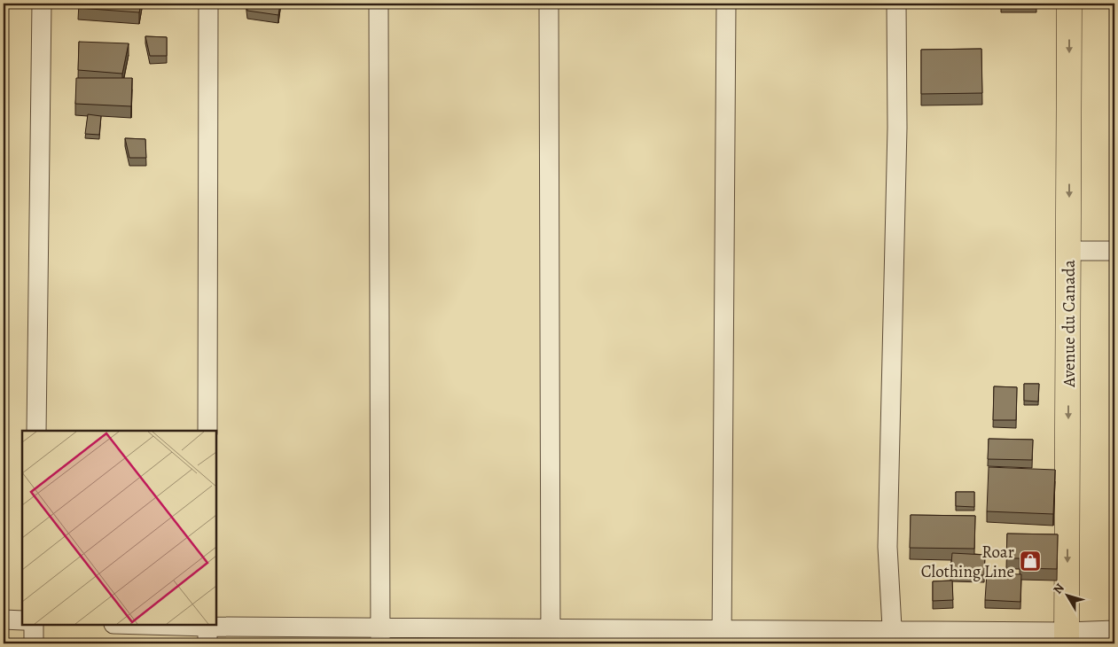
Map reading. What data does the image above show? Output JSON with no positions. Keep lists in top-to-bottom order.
{
  "streets": {
    "main road": ["Avenue du Canada"]
  },
  "one_way": ["Avenue du Canada"],
  "places": {
    "shop": ["Roar Clothing Line"]
  },
  "north": "top left"
}
